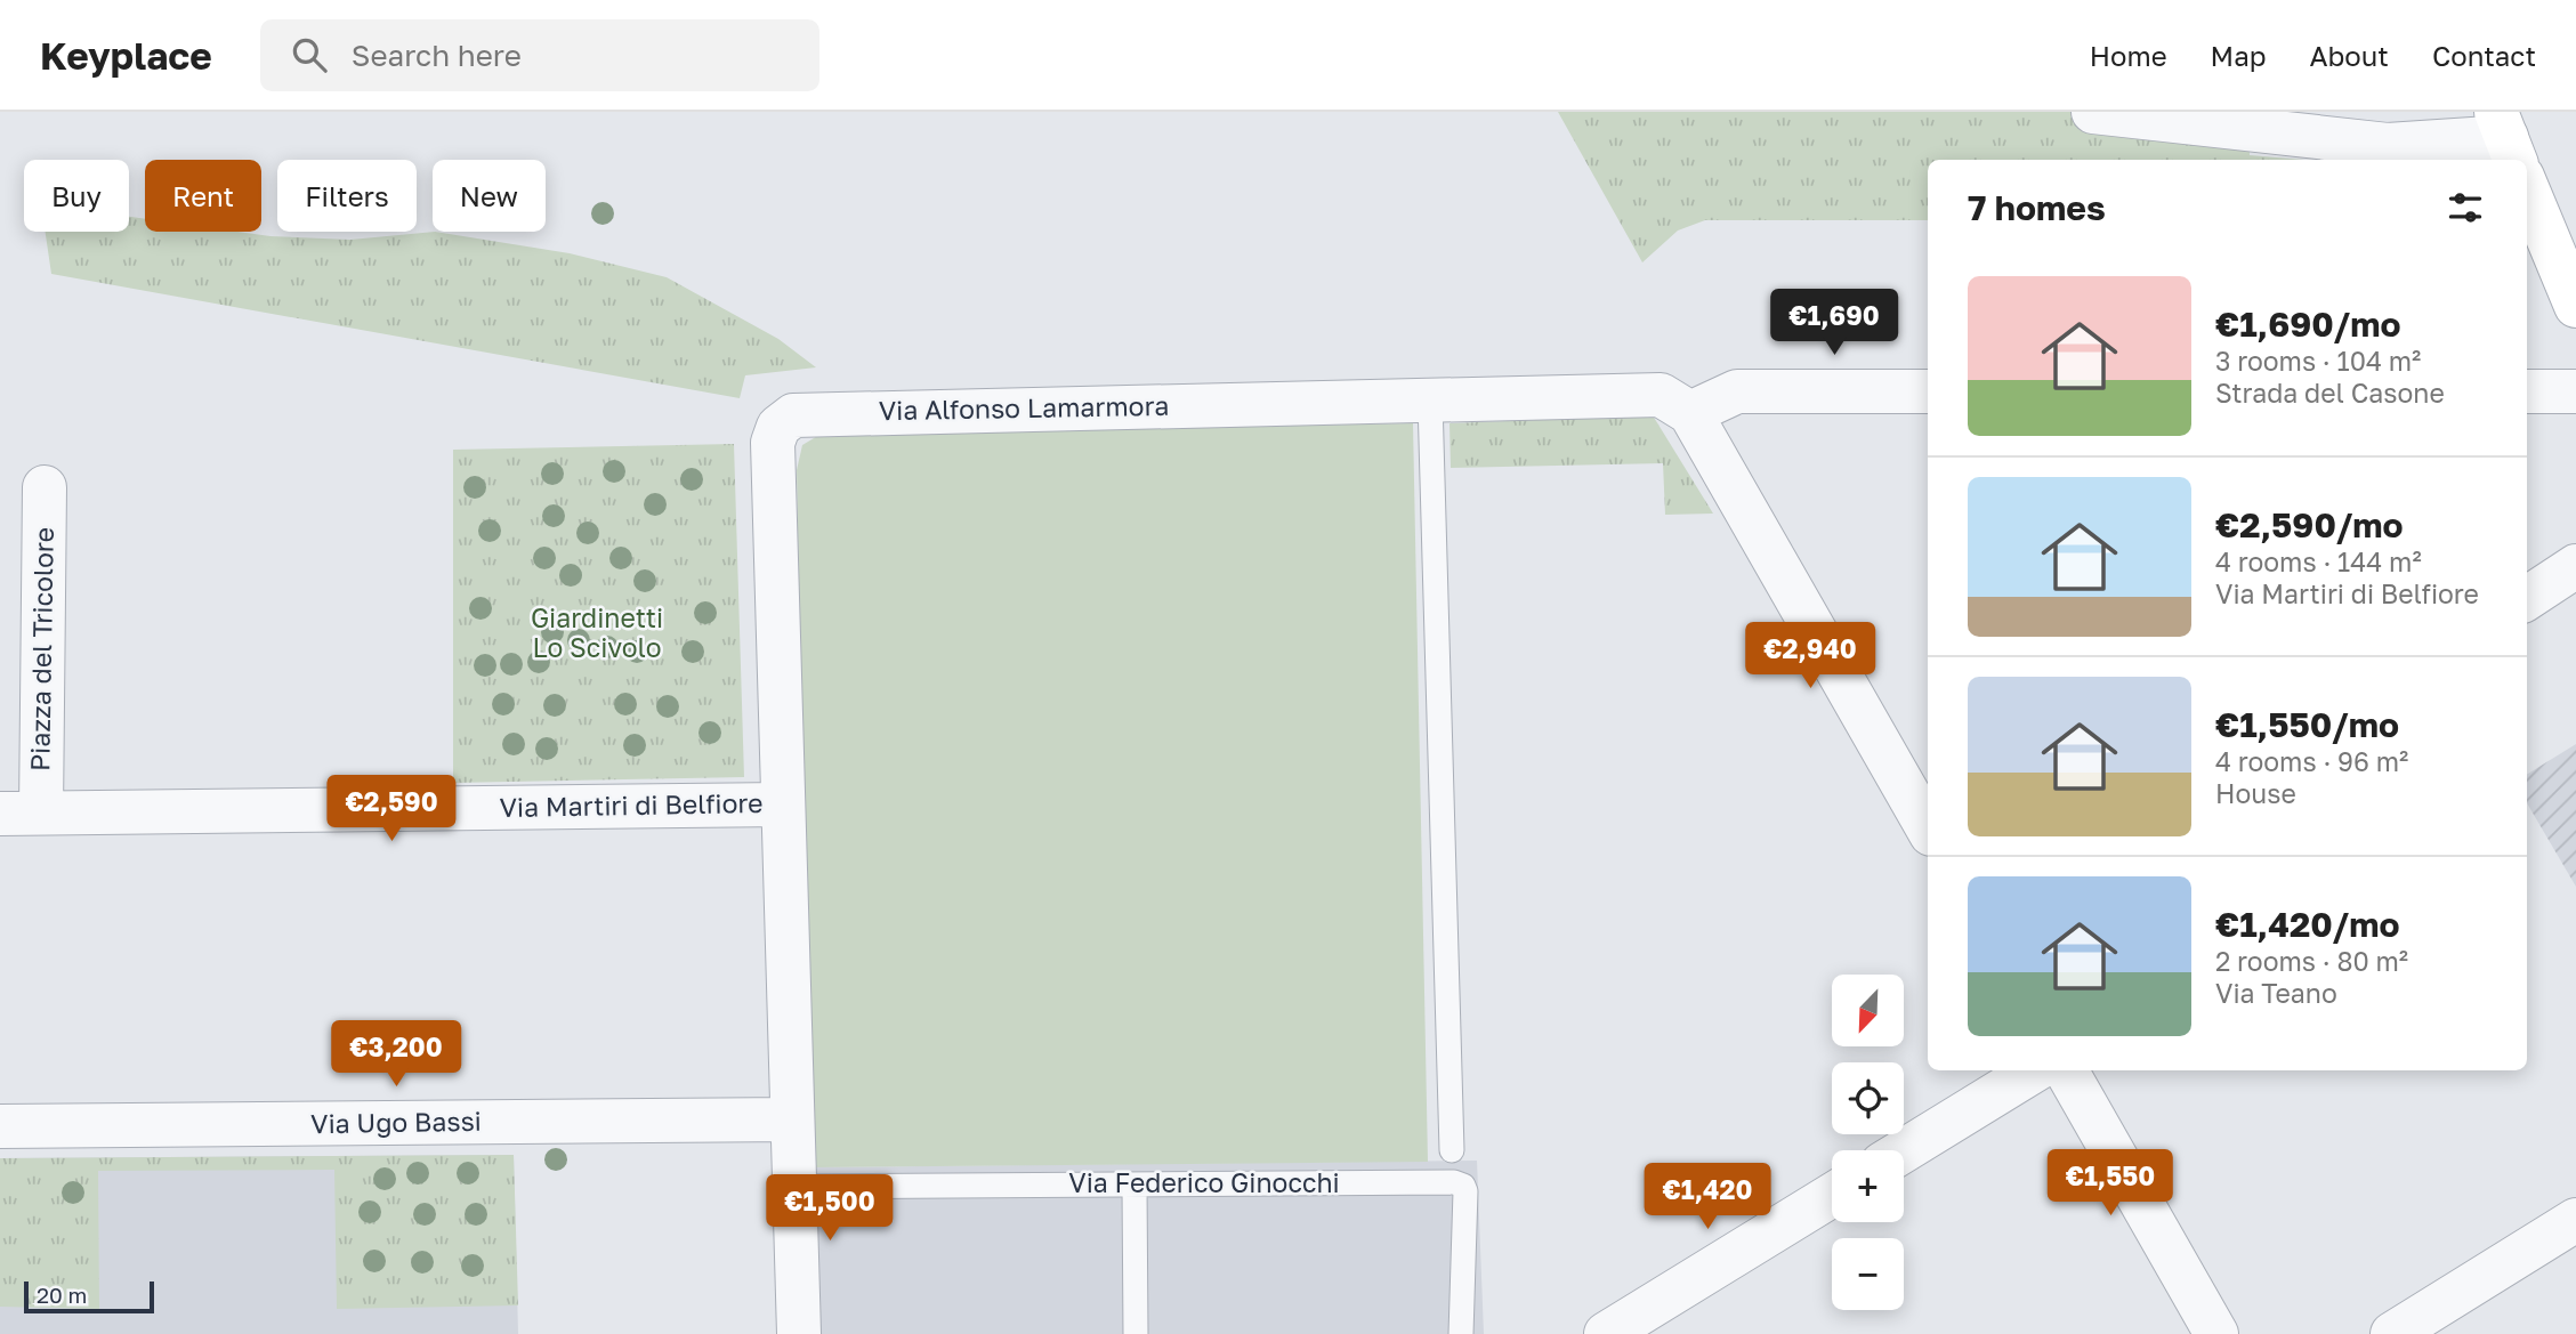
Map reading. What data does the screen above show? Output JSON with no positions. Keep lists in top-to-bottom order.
{
  "streets": {
    "street": [
      "Via Alfonso Lamarmora",
      "Piazza del Tricolore",
      "Via Martiri di Belfiore",
      "Via Ugo Bassi"
    ],
    "lane": ["Via Federico Ginocchi"]
  },
  "crossings": [
    ["Via Alfonso Lamarmora", "Via Martiri di Belfiore"],
    ["Via Alfonso Lamarmora", "Via Ugo Bassi"],
    ["Via Alfonso Lamarmora", "Via Federico Ginocchi"],
    ["Piazza del Tricolore", "Via Martiri di Belfiore"]
  ],
  "parks": ["Giardinetti Lo Scivolo"],
  "scale_bar": "20 m",
  "north": "bottom left",
  "page": {
    "header": "Keyplace",
    "search": "Search here",
    "nav": [
      "Home",
      "Map",
      "About",
      "Contact"
    ],
    "chip": [
      "Buy",
      "Rent",
      "Filters",
      "New"
    ],
    "heading": "7 homes",
    "list": [
      {
        "name": "€1,690/mo",
        "note": "3 rooms · 104 m² · Strada del Casone"
      },
      {
        "name": "€2,590/mo",
        "note": "4 rooms · 144 m² · Via Martiri di Belfiore"
      },
      {
        "name": "€1,550/mo",
        "note": "4 rooms · 96 m² · House"
      },
      {
        "name": "€1,420/mo",
        "note": "2 rooms · 80 m² · Via Teano"
      }
    ],
    "price": [
      "€1,690",
      "€2,940",
      "€2,590",
      "€3,200",
      "€1,550",
      "€1,420",
      "€1,500"
    ],
    "map_buttons": ["+", "−"],
    "scale": "20 m"
  }
}
